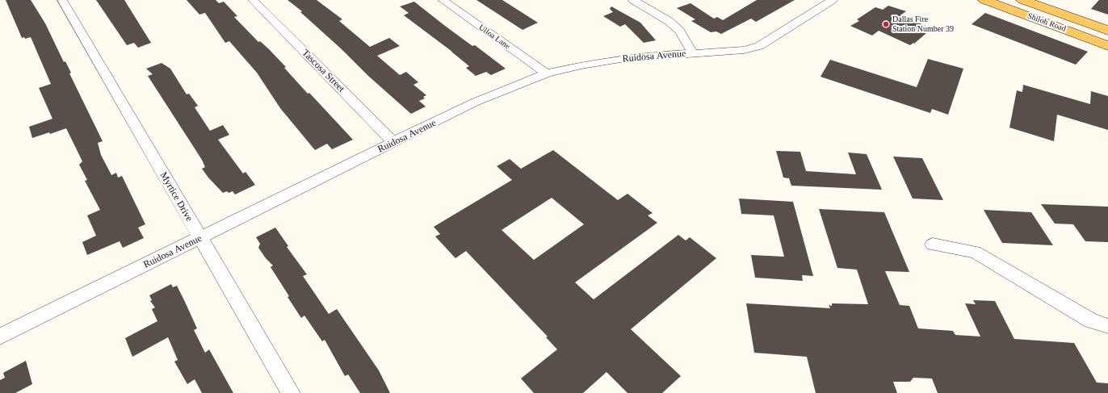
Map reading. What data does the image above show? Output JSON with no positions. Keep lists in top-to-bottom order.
{
  "streets": {
    "main road": ["Shiloh Road"],
    "street": [
      "Ulloa Lane",
      "Ruidosa Avenue",
      "Tascosa Street",
      "Myrtice Drive"
    ]
  },
  "crossings": [
    ["Ulloa Lane", "Ruidosa Avenue"],
    ["Ruidosa Avenue", "Tascosa Street"],
    ["Ruidosa Avenue", "Myrtice Drive"]
  ],
  "places": ["Dallas Fire Station Number 39"]
}
